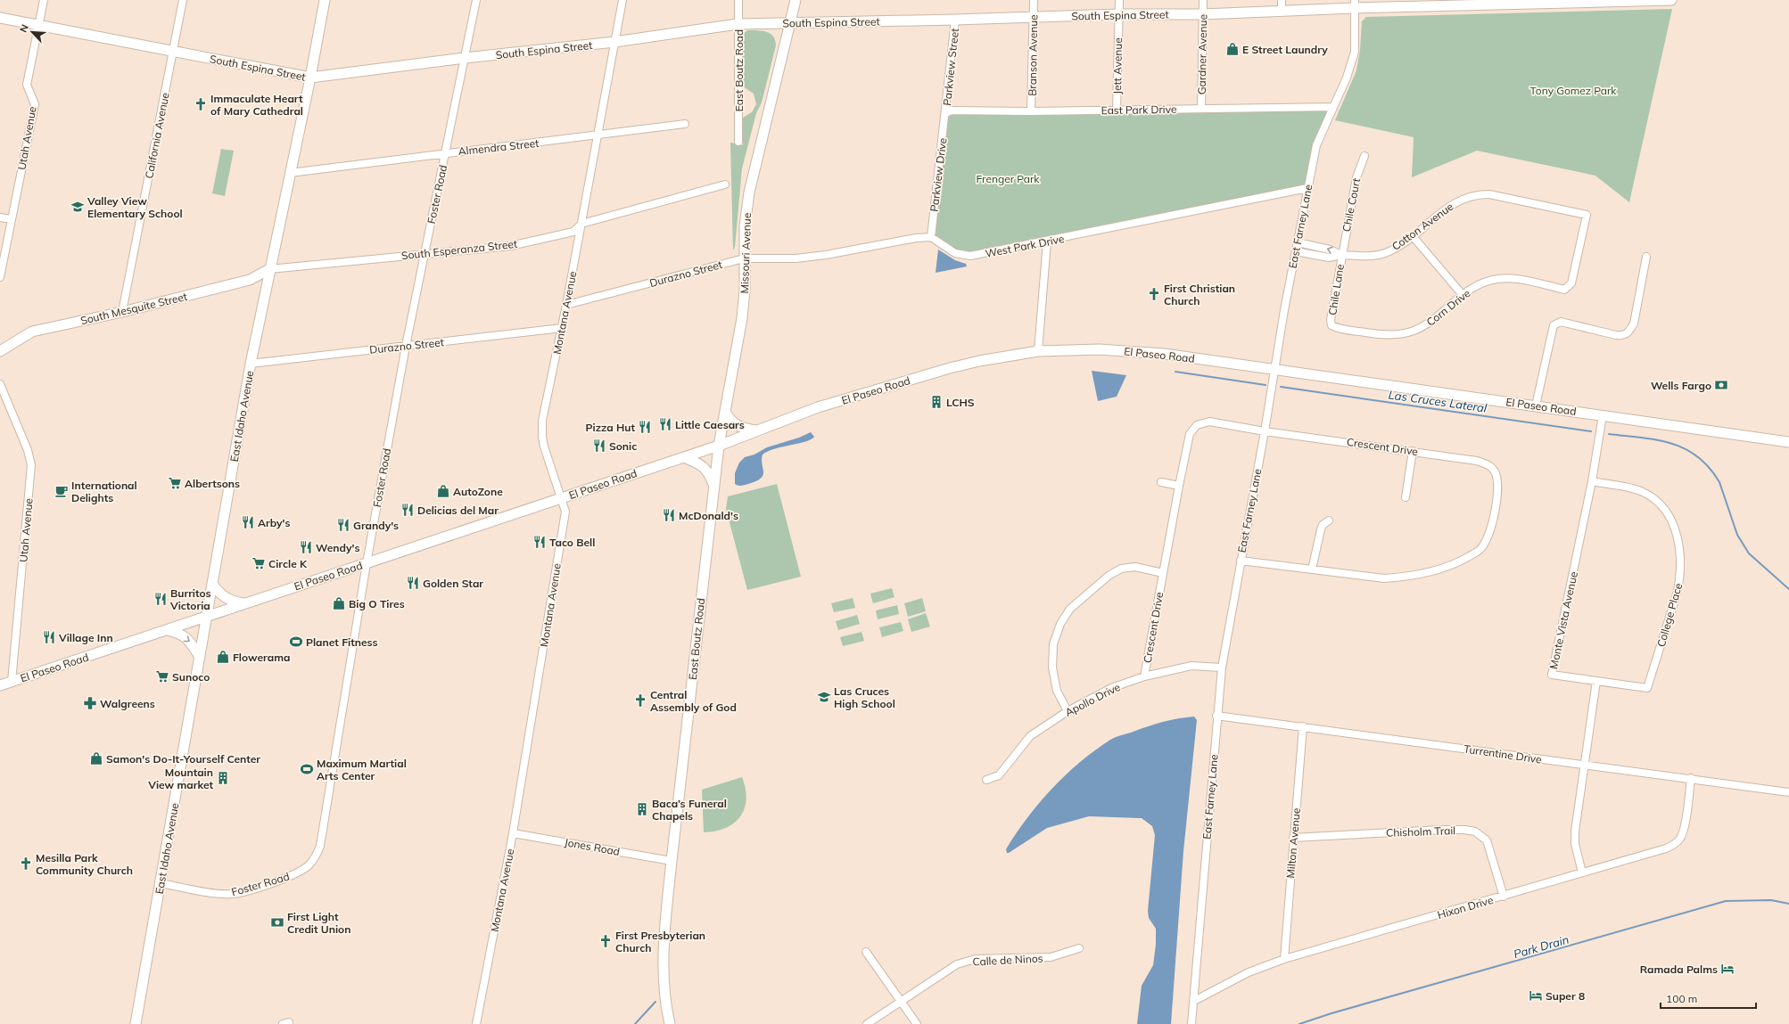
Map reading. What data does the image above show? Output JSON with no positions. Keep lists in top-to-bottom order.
{
  "streets": {
    "main road": [
      "South Espina Street",
      "East Boutz Road",
      "Missouri Avenue",
      "South Mesquite Street",
      "El Paseo Road",
      "East Idaho Avenue"
    ],
    "street": [
      "Gardner Avenue",
      "Branson Avenue",
      "Jett Avenue",
      "Parkview Street",
      "East Park Drive",
      "California Avenue",
      "Utah Avenue",
      "Almendra Street",
      "Parkview Drive",
      "Foster Road",
      "Chile Court",
      "East Farney Lane",
      "Cotton Avenue",
      "West Park Drive",
      "South Esperanza Street",
      "Durazno Street",
      "Chile Lane",
      "Corn Drive",
      "Montana Avenue",
      "Crescent Drive",
      "College Place",
      "Monte Vista Avenue",
      "Apollo Drive",
      "Turrentine Drive",
      "Chisholm Trail",
      "Milton Avenue",
      "Jones Road",
      "Hixon Drive",
      "Calle de Ninos"
    ]
  },
  "crossings": [
    ["South Espina Street", "Gardner Avenue"],
    ["South Espina Street", "Branson Avenue"],
    ["South Espina Street", "Jett Avenue"],
    ["South Espina Street", "Parkview Street"],
    ["South Espina Street", "East Boutz Road"],
    ["South Espina Street", "California Avenue"],
    ["South Espina Street", "Utah Avenue"],
    ["South Espina Street", "Foster Road"],
    ["South Espina Street", "East Farney Lane"],
    ["South Espina Street", "Missouri Avenue"],
    ["South Espina Street", "Montana Avenue"],
    ["South Espina Street", "East Idaho Avenue"],
    ["Gardner Avenue", "East Park Drive"],
    ["Branson Avenue", "East Park Drive"],
    ["Jett Avenue", "East Park Drive"],
    ["Parkview Street", "East Park Drive"],
    ["Parkview Street", "Parkview Drive"],
    ["East Boutz Road", "Missouri Avenue"],
    ["East Boutz Road", "El Paseo Road"],
    ["East Boutz Road", "Jones Road"],
    ["East Park Drive", "Parkview Drive"],
    ["East Park Drive", "East Farney Lane"],
    ["California Avenue", "South Mesquite Street"],
    ["Utah Avenue", "El Paseo Road"],
    ["Almendra Street", "Foster Road"],
    ["Almendra Street", "Montana Avenue"],
    ["Almendra Street", "East Idaho Avenue"],
    ["Parkview Drive", "West Park Drive"],
    ["Foster Road", "South Esperanza Street"],
    ["Foster Road", "Durazno Street"],
    ["Foster Road", "El Paseo Road"],
    ["Foster Road", "East Idaho Avenue"],
    ["Chile Court", "Cotton Avenue"],
    ["Chile Court", "Chile Lane"],
    ["East Farney Lane", "Cotton Avenue"],
    ["East Farney Lane", "West Park Drive"],
    ["East Farney Lane", "El Paseo Road"],
    ["East Farney Lane", "Crescent Drive"],
    ["East Farney Lane", "Apollo Drive"],
    ["East Farney Lane", "Turrentine Drive"],
    ["East Farney Lane", "Hixon Drive"],
    ["Cotton Avenue", "Chile Lane"],
    ["Cotton Avenue", "Corn Drive"],
    ["South Esperanza Street", "South Mesquite Street"],
    ["South Esperanza Street", "Montana Avenue"],
    ["South Esperanza Street", "East Idaho Avenue"],
    ["Missouri Avenue", "Durazno Street"],
    ["Missouri Avenue", "El Paseo Road"],
    ["Durazno Street", "Montana Avenue"],
    ["Durazno Street", "East Idaho Avenue"],
    ["Chile Lane", "Corn Drive"],
    ["South Mesquite Street", "East Idaho Avenue"],
    ["Montana Avenue", "El Paseo Road"],
    ["Montana Avenue", "Jones Road"],
    ["El Paseo Road", "East Idaho Avenue"],
    ["El Paseo Road", "Monte Vista Avenue"],
    ["Crescent Drive", "Apollo Drive"],
    ["College Place", "Monte Vista Avenue"],
    ["Turrentine Drive", "Milton Avenue"],
    ["Turrentine Drive", "Hixon Drive"],
    ["Chisholm Trail", "Milton Avenue"],
    ["Chisholm Trail", "Hixon Drive"],
    ["Milton Avenue", "Hixon Drive"]
  ],
  "water": ["Las Cruces Lateral", "Park Drain"],
  "parks": ["Tony Gomez Park", "Frenger Park"],
  "places": {
    "shop": [
      "E Street Laundry",
      "AutoZone",
      "Big O Tires",
      "Flowerama",
      "Samon's Do-It-Yourself Center"
    ],
    "church": [
      "Immaculate Heart of Mary Cathedral",
      "First Christian Church",
      "Central Assembly of God",
      "Mesilla Park Community Church",
      "First Presbyterian Church"
    ],
    "school or university": ["Valley View Elementary School", "Las Cruces High School"],
    "bank": ["Wells Fargo", "First Light Credit Union"],
    "building": ["LCHS", "Mountain View market", "Baca’s Funeral Chapels"],
    "restaurant": [
      "Little Caesars",
      "Pizza Hut",
      "Sonic",
      "Delicias del Mar",
      "McDonald's",
      "Arby's",
      "Grandy's",
      "Taco Bell",
      "Wendy's",
      "Golden Star",
      "Burritos Victoria",
      "Village Inn"
    ],
    "supermarket": ["Albertsons", "Circle K", "Sunoco"],
    "cafe": ["International Delights"],
    "sports": ["Planet Fitness", "Maximum Martial Arts Center"],
    "pharmacy": ["Walgreens"],
    "hotel": ["Ramada Palms", "Super 8"]
  },
  "scale_bar": "100 m",
  "north": "top left"
}
